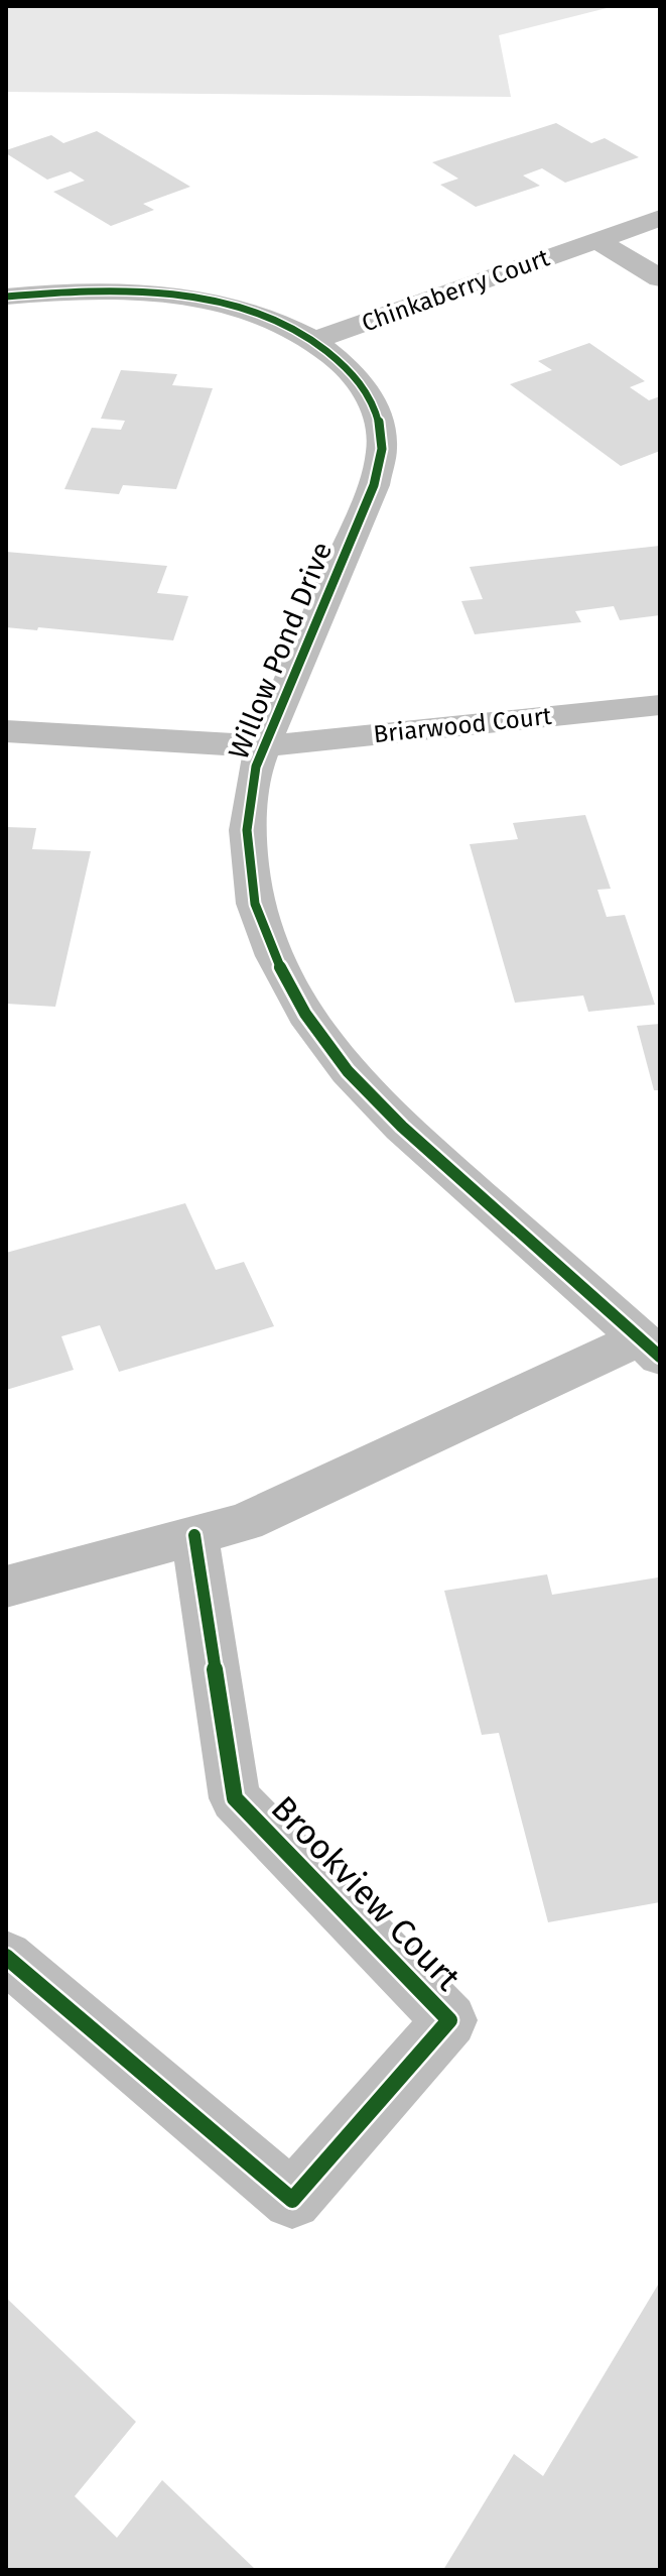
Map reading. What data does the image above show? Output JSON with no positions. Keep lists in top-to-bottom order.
{
  "streets": {
    "street": [
      "Chinkaberry Court",
      "Willow Pond Drive",
      "Briarwood Court",
      "Brookview Court"
    ]
  },
  "crossings": [
    ["Chinkaberry Court", "Willow Pond Drive"],
    ["Willow Pond Drive", "Briarwood Court"]
  ]
}
